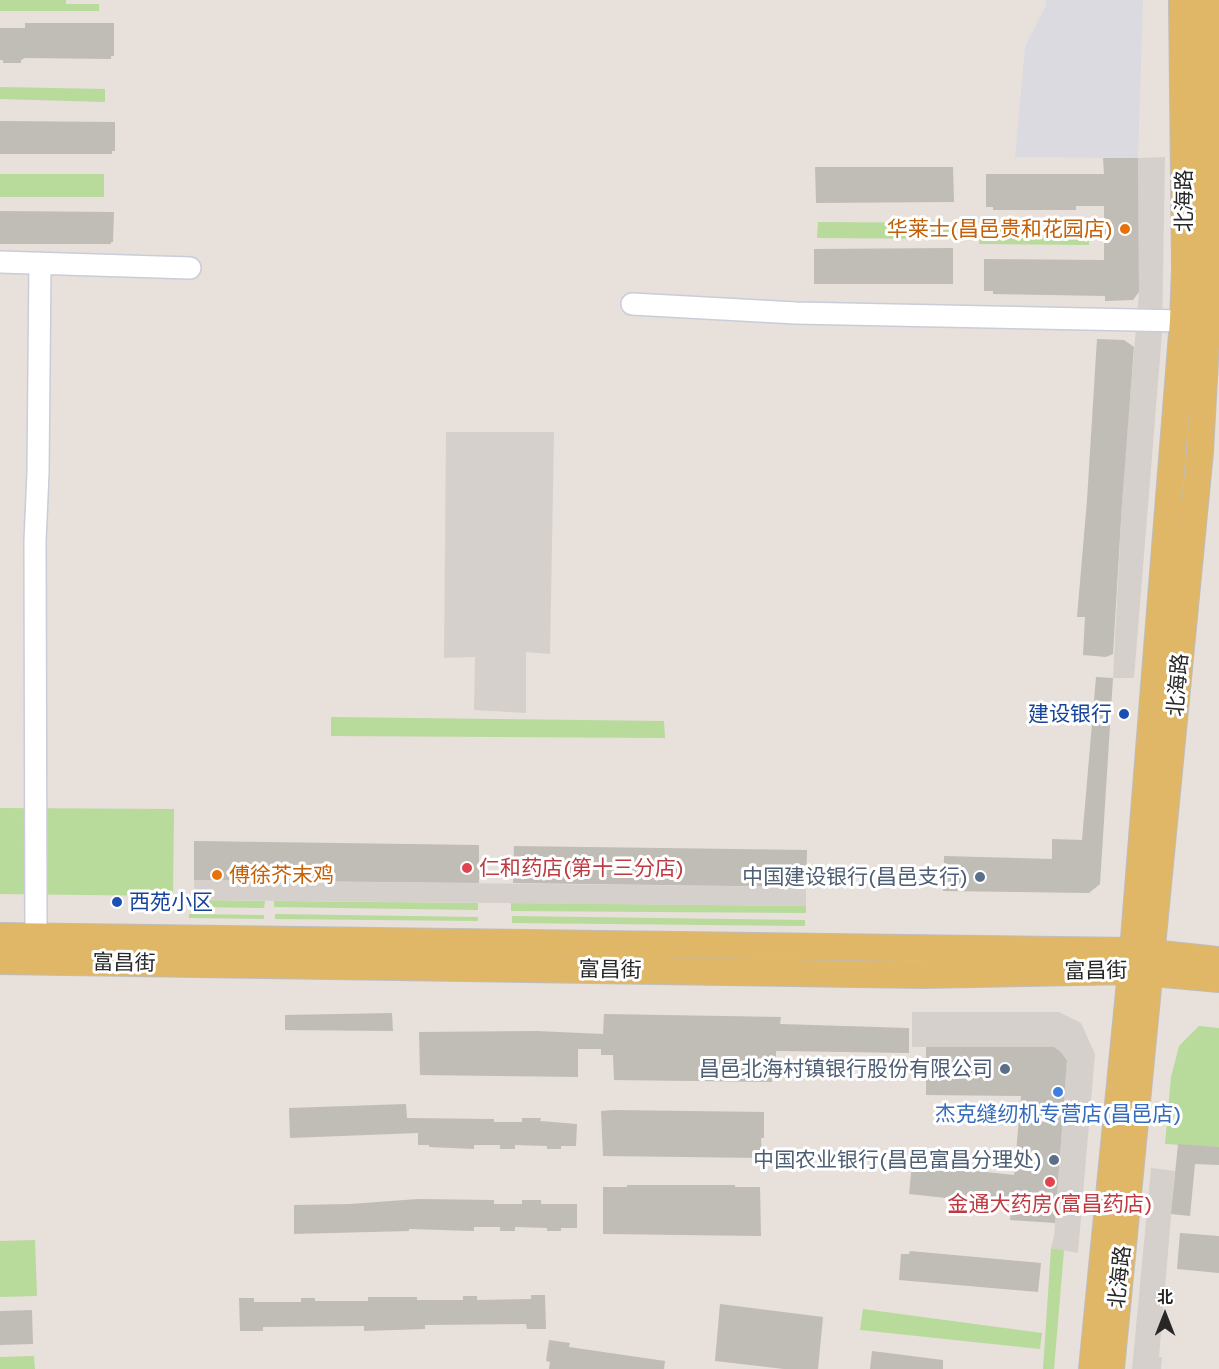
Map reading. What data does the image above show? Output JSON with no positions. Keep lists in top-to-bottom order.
{
  "streets": {
    "main road": ["北海路", "富昌街"]
  },
  "crossings": [
    ["北海路", "富昌街"]
  ],
  "places": [
    "华莱士(昌邑贵和花园店)",
    "建设银行",
    "仁和药店(第十三分店)",
    "傅徐芥末鸡",
    "中国建设银行(昌邑支行)",
    "西苑小区",
    "昌邑北海村镇银行股份有限公司",
    "杰克缝纫机专营店(昌邑店)",
    "中国农业银行(昌邑富昌分理处)",
    "金通大药房(富昌药店)"
  ],
  "north": "top"
}
